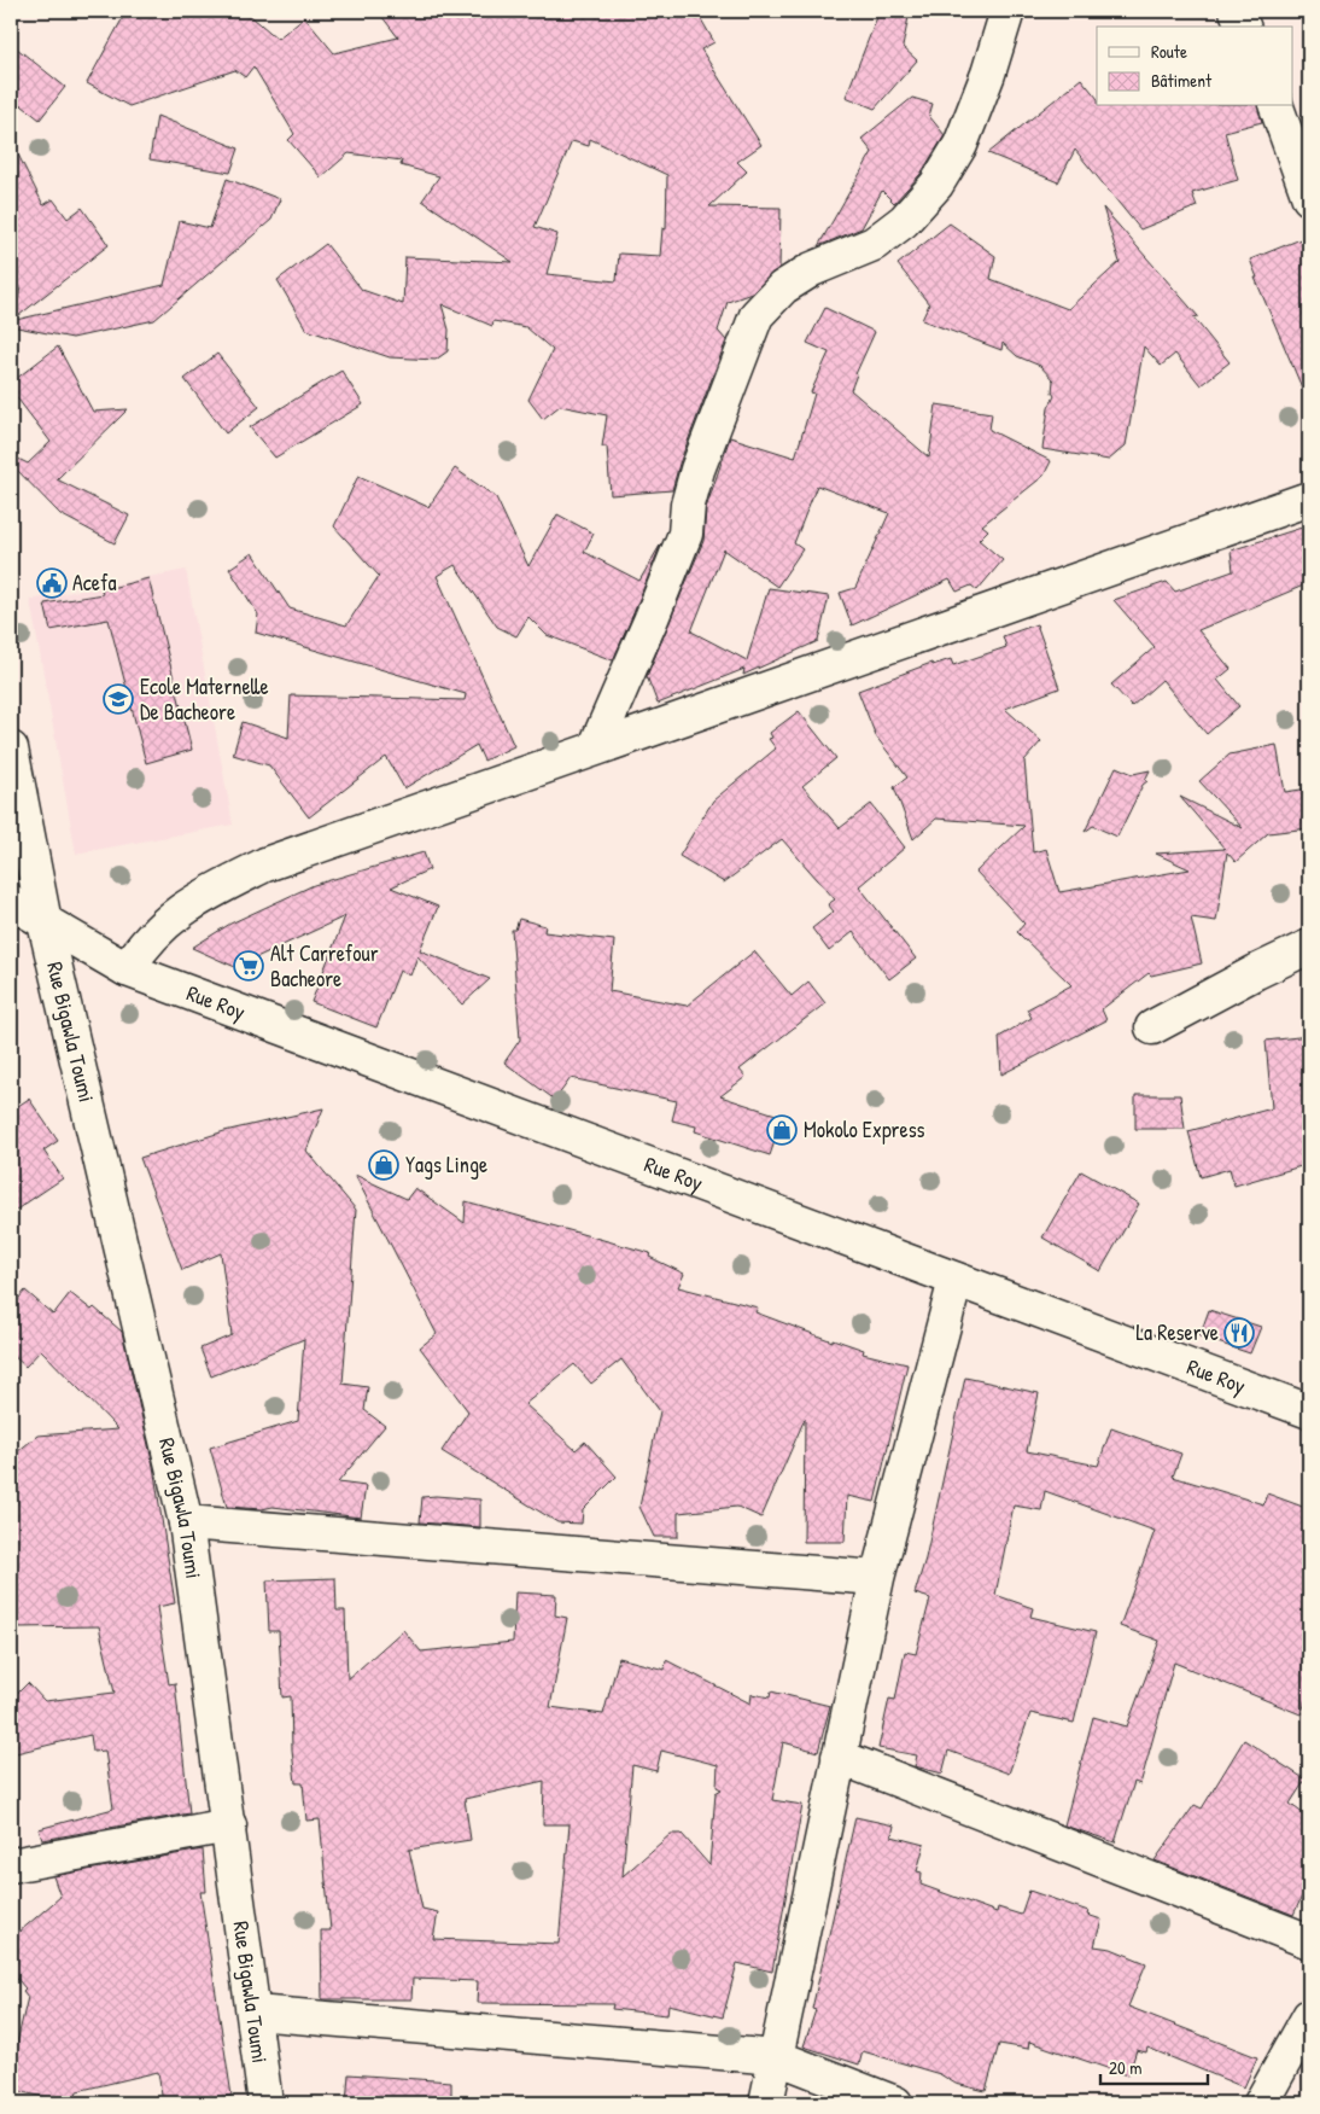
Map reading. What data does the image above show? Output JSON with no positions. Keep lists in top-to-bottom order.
{
  "streets": {
    "street": ["Rue Roy", "Rue Bigawla Toumi"]
  },
  "crossings": [
    ["Rue Roy", "Rue Bigawla Toumi"]
  ],
  "places": {
    "public building": ["Acefa"],
    "school or university": ["Ecole Maternelle De Bacheore"],
    "supermarket": ["Alt Carrefour Bacheore"],
    "shop": ["Mokolo Express", "Yags Linge"],
    "restaurant": ["La Reserve"]
  },
  "legend": ["Route", "Bâtiment"],
  "scale_bar": "20 m"
}
